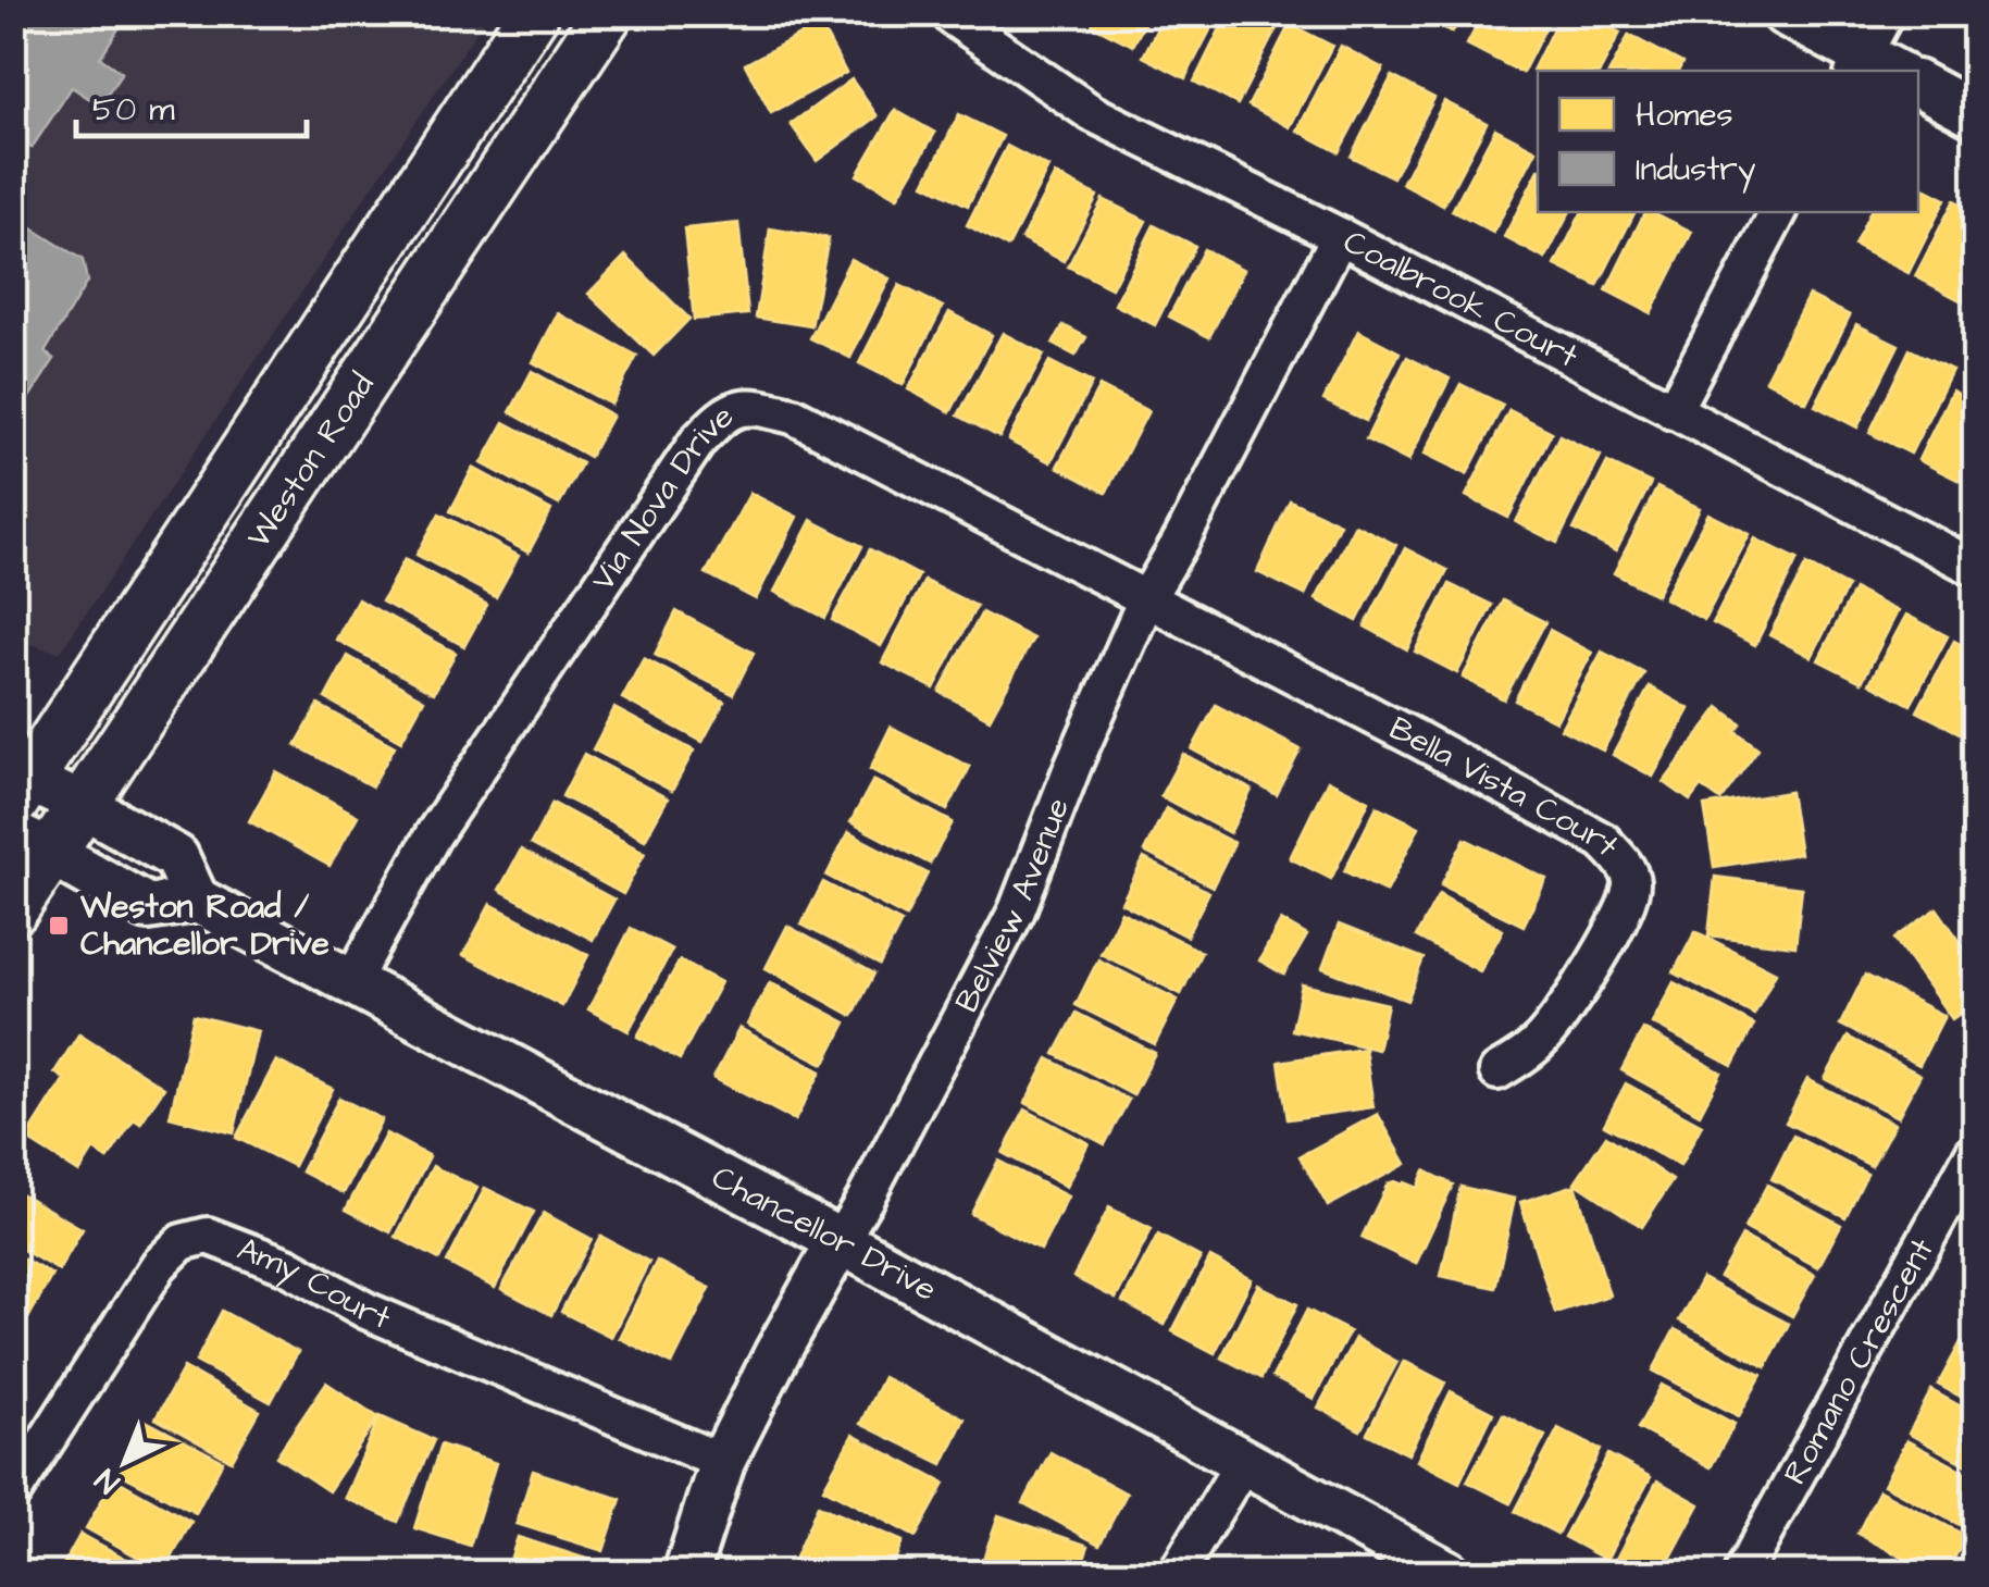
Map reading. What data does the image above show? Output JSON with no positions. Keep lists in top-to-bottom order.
{
  "streets": {
    "main road": ["Weston Road"],
    "street": [
      "Coalbrook Court",
      "Via Nova Drive",
      "Bella Vista Court",
      "Belview Avenue",
      "Chancellor Drive",
      "Amy Court",
      "Romano Crescent"
    ]
  },
  "crossings": [
    ["Coalbrook Court", "Belview Avenue"],
    ["Via Nova Drive", "Bella Vista Court"],
    ["Via Nova Drive", "Belview Avenue"],
    ["Via Nova Drive", "Chancellor Drive"],
    ["Bella Vista Court", "Belview Avenue"],
    ["Belview Avenue", "Chancellor Drive"],
    ["Belview Avenue", "Amy Court"]
  ],
  "places": {
    "transit": ["Weston Road / Chancellor Drive"]
  },
  "legend": ["Homes", "Industry"],
  "scale_bar": "50 m",
  "north": "bottom left"
}
